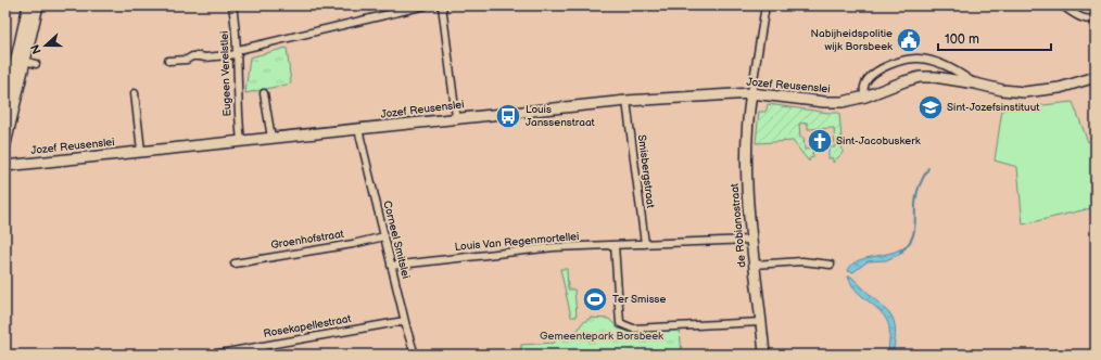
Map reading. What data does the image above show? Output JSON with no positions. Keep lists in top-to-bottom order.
{
  "streets": {
    "street": [
      "Eugeen Verelstlei",
      "Jozef Reusenslei",
      "Smisbergstraat",
      "de Robianostraat",
      "Groenhofstraat",
      "Corneel Smitslei",
      "Louis Van Regenmortellei",
      "Rosekapellestraat"
    ]
  },
  "crossings": [
    ["Eugeen Verelstlei", "Jozef Reusenslei"],
    ["Jozef Reusenslei", "Smisbergstraat"],
    ["Jozef Reusenslei", "de Robianostraat"],
    ["Jozef Reusenslei", "Corneel Smitslei"],
    ["Smisbergstraat", "Louis Van Regenmortellei"],
    ["de Robianostraat", "Louis Van Regenmortellei"],
    ["Groenhofstraat", "Corneel Smitslei"],
    ["Corneel Smitslei", "Louis Van Regenmortellei"],
    ["Corneel Smitslei", "Rosekapellestraat"]
  ],
  "parks": ["Gemeentepark Borsbeek"],
  "places": {
    "public building": ["Nabijheidspolitie wijk Borsbeek"],
    "school or university": ["Sint-Jozefsinstituut"],
    "bus stop": ["Louis Janssenstraat"],
    "church": ["Sint-Jacobuskerk"],
    "sports": ["Ter Smisse"]
  },
  "scale_bar": "100 m",
  "north": "left"
}
